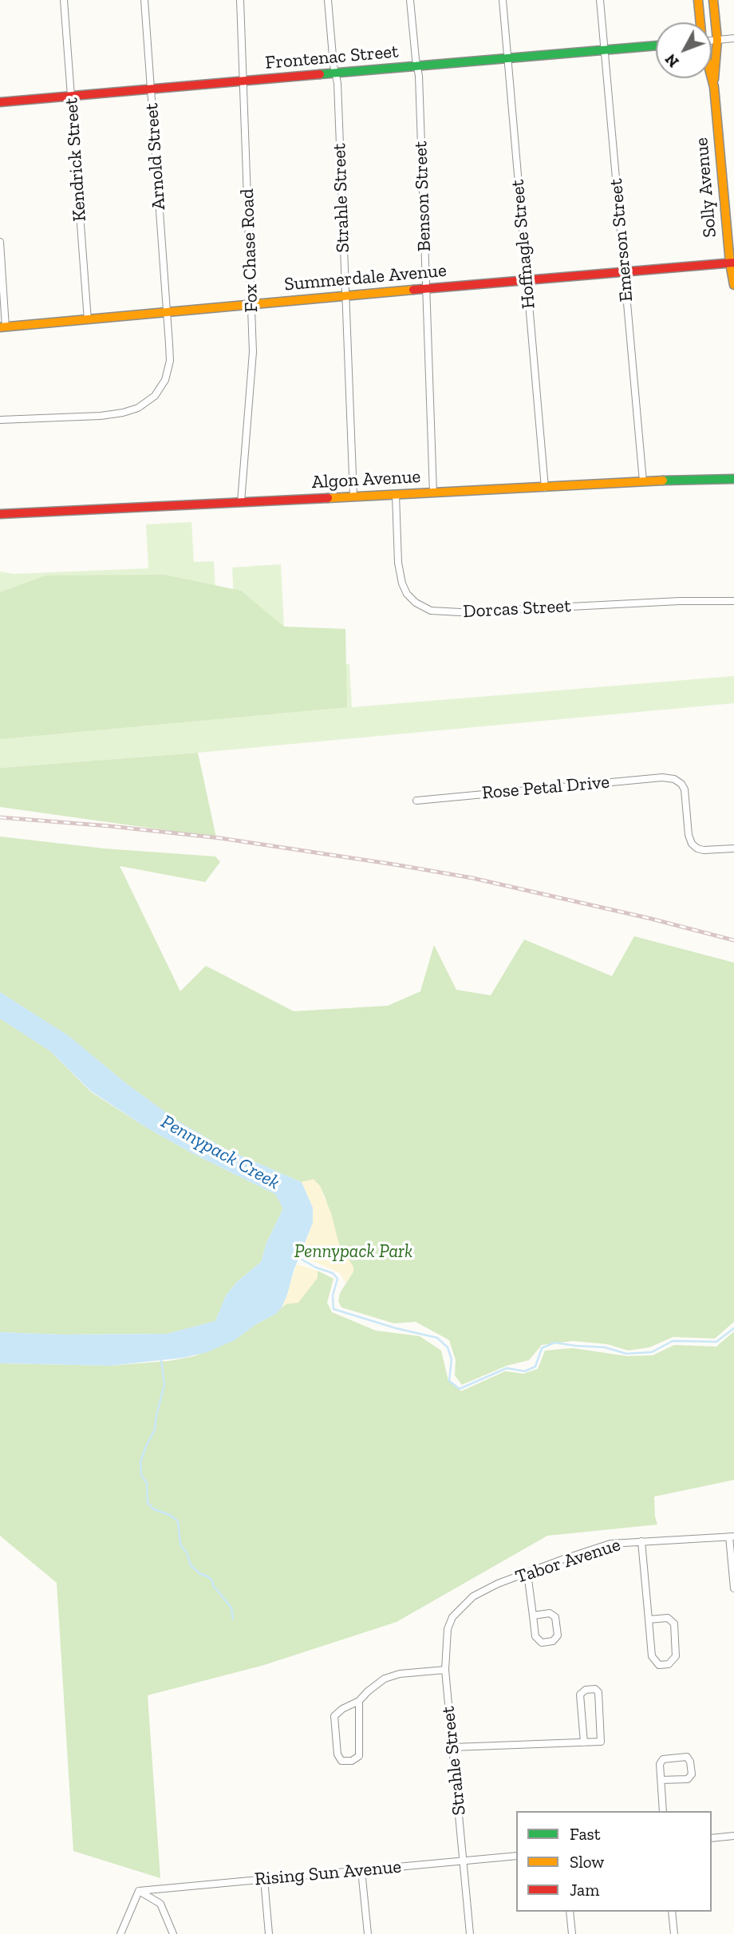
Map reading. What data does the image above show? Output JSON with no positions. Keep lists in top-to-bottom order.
{
  "streets": {
    "street": [
      "Frontenac Street",
      "Arnold Street",
      "Kendrick Street",
      "Solly Avenue",
      "Benson Street",
      "Strahle Street",
      "Emerson Street",
      "Hoffnagle Street",
      "Fox Chase Road",
      "Summerdale Avenue",
      "Algon Avenue",
      "Dorcas Street",
      "Rose Petal Drive",
      "Tabor Avenue",
      "Rising Sun Avenue"
    ]
  },
  "crossings": [
    ["Frontenac Street", "Arnold Street"],
    ["Frontenac Street", "Kendrick Street"],
    ["Frontenac Street", "Benson Street"],
    ["Frontenac Street", "Strahle Street"],
    ["Frontenac Street", "Emerson Street"],
    ["Frontenac Street", "Hoffnagle Street"],
    ["Frontenac Street", "Fox Chase Road"],
    ["Arnold Street", "Summerdale Avenue"],
    ["Kendrick Street", "Summerdale Avenue"],
    ["Solly Avenue", "Summerdale Avenue"],
    ["Benson Street", "Summerdale Avenue"],
    ["Benson Street", "Algon Avenue"],
    ["Strahle Street", "Summerdale Avenue"],
    ["Strahle Street", "Algon Avenue"],
    ["Strahle Street", "Tabor Avenue"],
    ["Strahle Street", "Rising Sun Avenue"],
    ["Emerson Street", "Summerdale Avenue"],
    ["Emerson Street", "Algon Avenue"],
    ["Hoffnagle Street", "Summerdale Avenue"],
    ["Hoffnagle Street", "Algon Avenue"],
    ["Fox Chase Road", "Summerdale Avenue"],
    ["Fox Chase Road", "Algon Avenue"],
    ["Algon Avenue", "Dorcas Street"]
  ],
  "water": ["Pennypack Creek"],
  "parks": ["Pennypack Park"],
  "legend": ["Fast", "Slow", "Jam"],
  "north": "bottom left"
}
